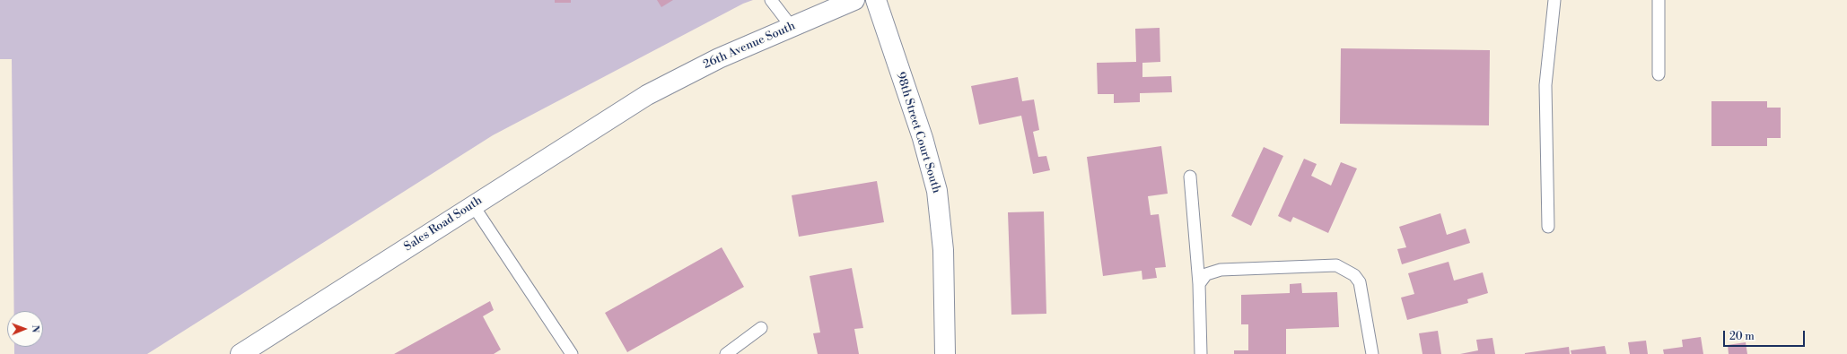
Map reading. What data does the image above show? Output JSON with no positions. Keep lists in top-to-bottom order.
{
  "streets": {
    "street": ["26th Avenue South", "98th Street Court South", "Sales Road South"]
  },
  "crossings": [
    ["26th Avenue South", "Sales Road South"]
  ],
  "scale_bar": "20 m",
  "north": "right"
}
